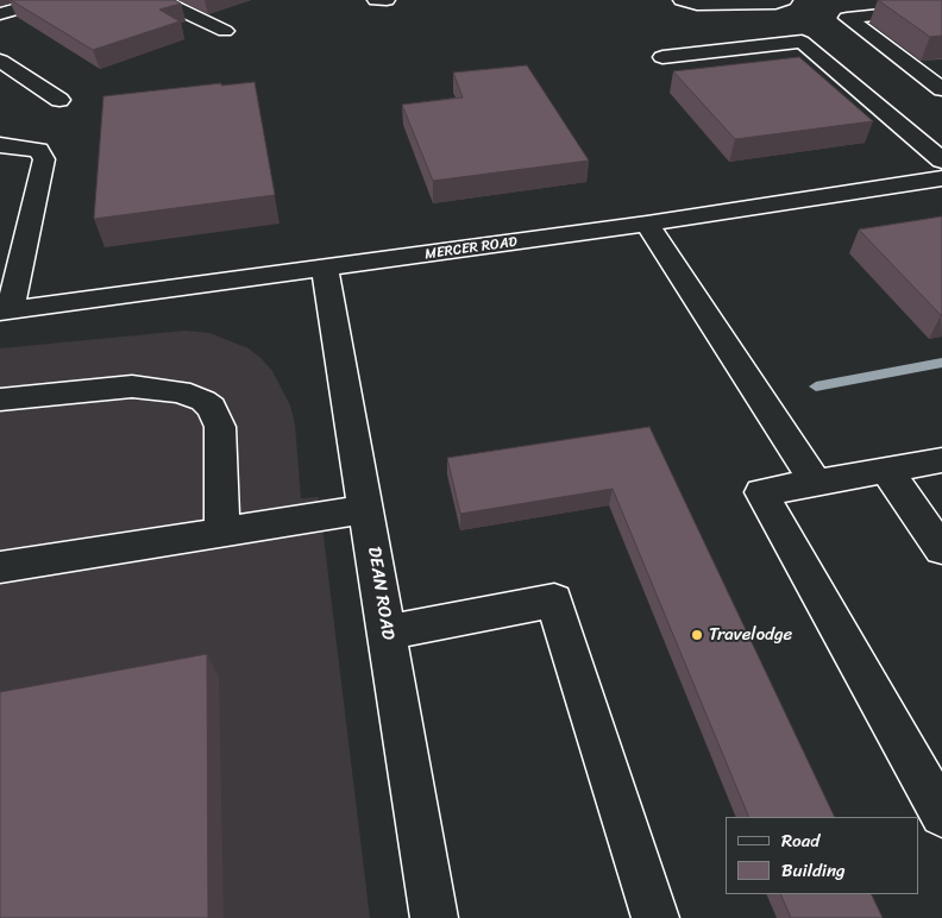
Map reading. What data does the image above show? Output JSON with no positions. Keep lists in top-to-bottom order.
{
  "streets": {
    "street": ["MERCER ROAD", "DEAN ROAD"]
  },
  "crossings": [
    ["MERCER ROAD", "DEAN ROAD"]
  ],
  "places": ["Travelodge"],
  "legend": ["Road", "Building"]
}
